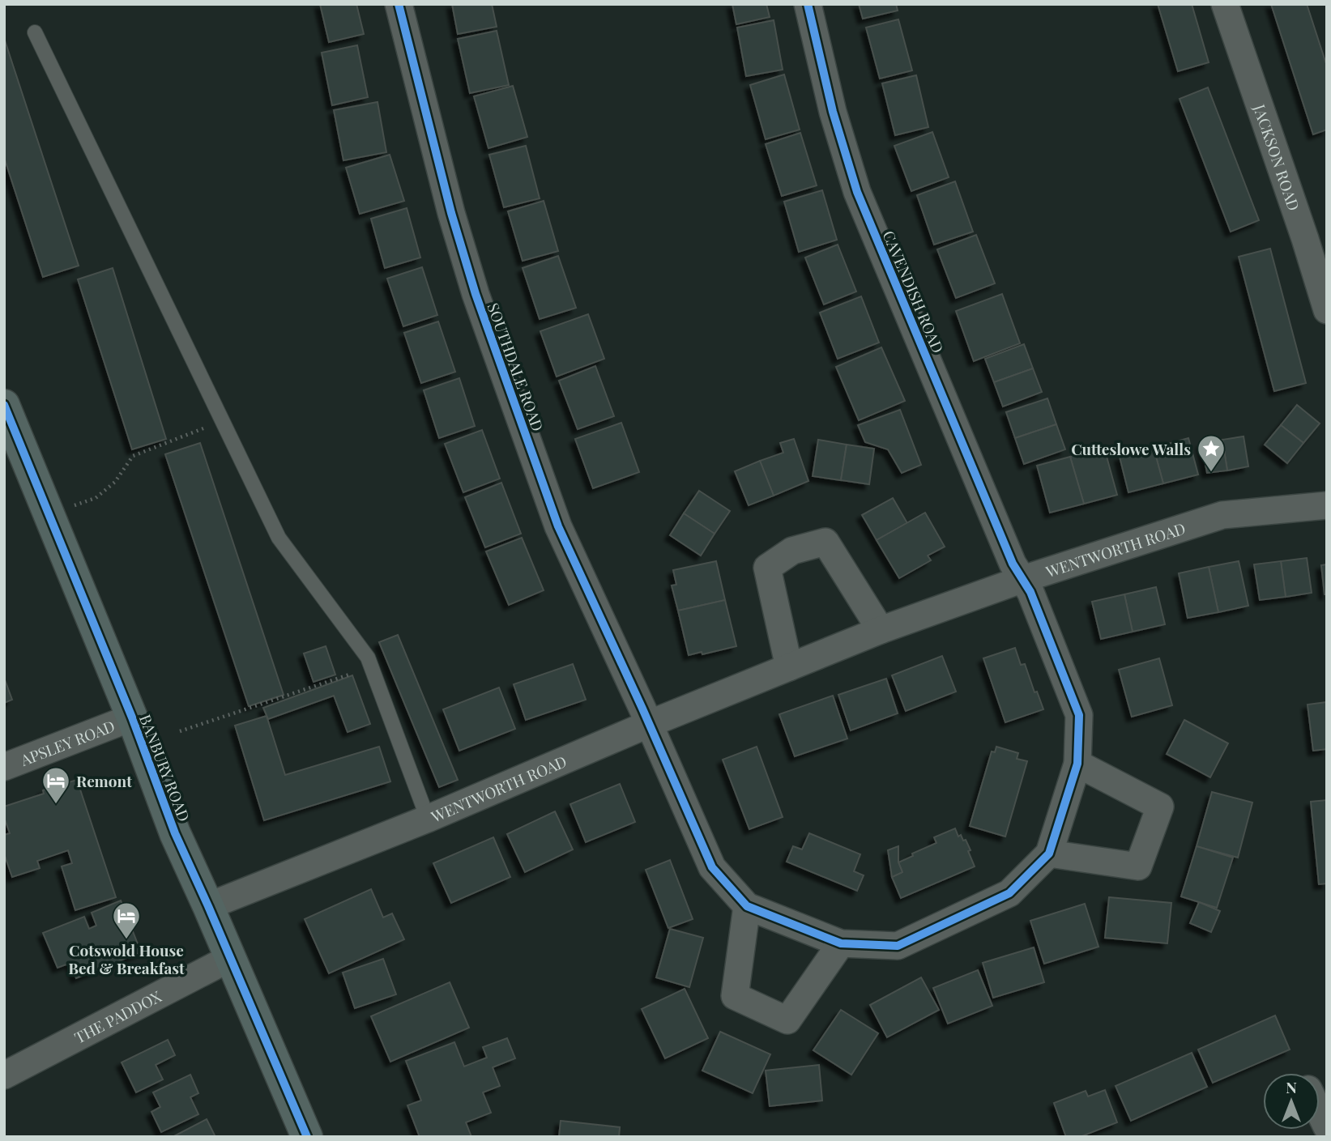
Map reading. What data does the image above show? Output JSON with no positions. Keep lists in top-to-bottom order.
{
  "streets": {
    "main road": ["BANBURY ROAD"],
    "street": [
      "JACKSON ROAD",
      "CAVENDISH ROAD",
      "SOUTHDALE ROAD",
      "WENTWORTH ROAD",
      "APSLEY ROAD",
      "THE PADDOX"
    ]
  },
  "crossings": [
    ["CAVENDISH ROAD", "WENTWORTH ROAD"],
    ["SOUTHDALE ROAD", "WENTWORTH ROAD"],
    ["WENTWORTH ROAD", "BANBURY ROAD"],
    ["APSLEY ROAD", "BANBURY ROAD"],
    ["BANBURY ROAD", "THE PADDOX"]
  ],
  "places": {
    "place": ["Cutteslowe Walls"],
    "hotel": ["Remont", "Cotswold House Bed & Breakfast"]
  },
  "north": "top"
}
